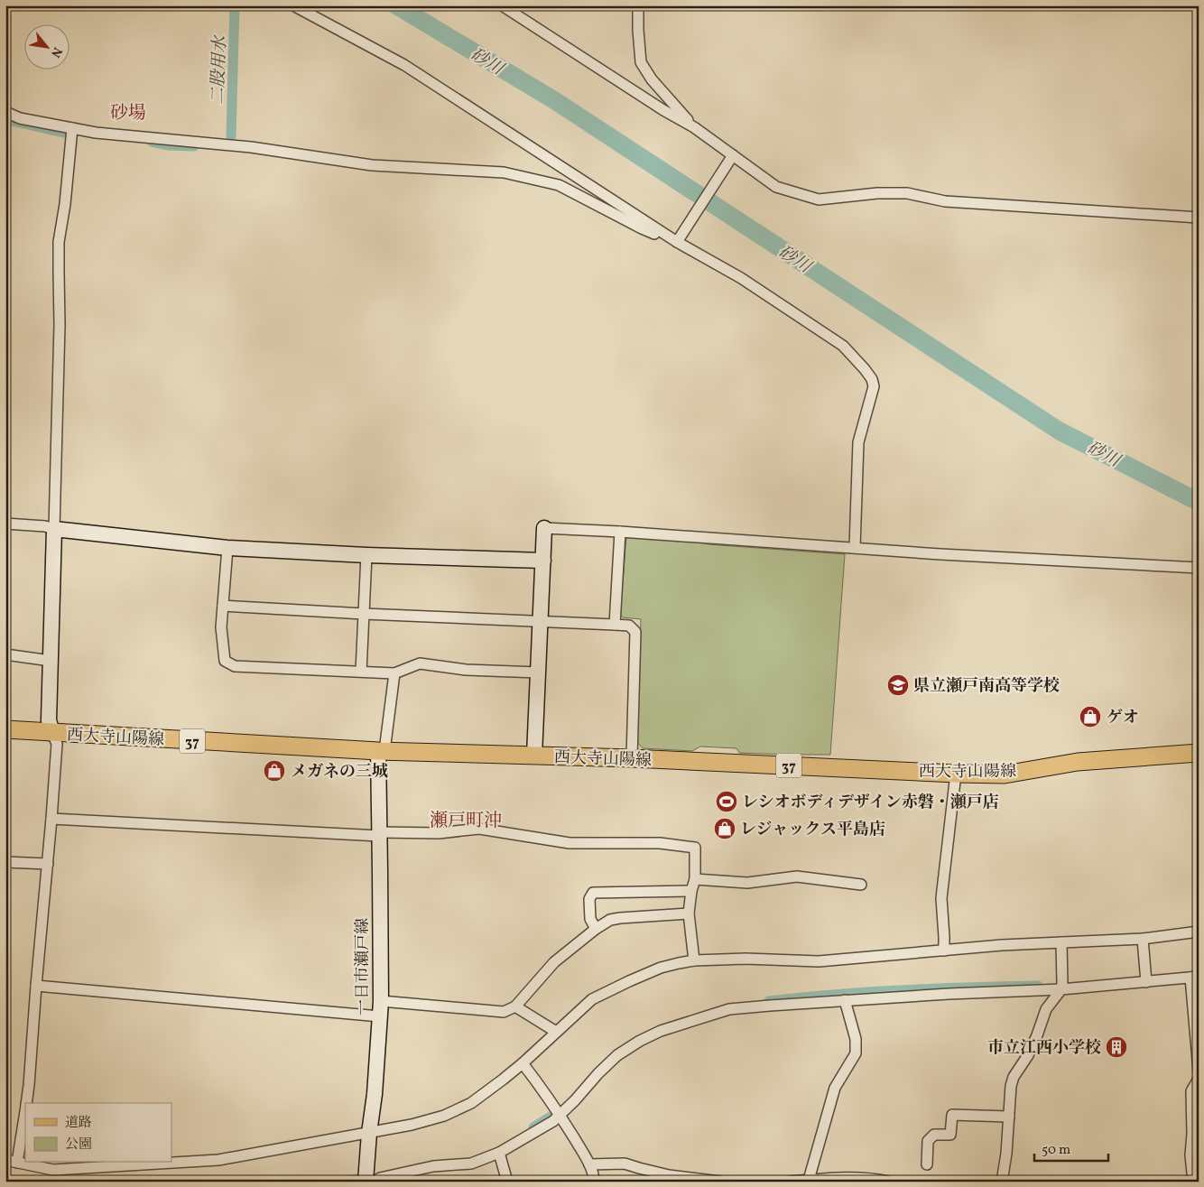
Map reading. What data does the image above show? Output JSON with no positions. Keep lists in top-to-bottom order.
{
  "streets": {
    "main road": ["西大寺山陽線", "37"],
    "street": ["一日市瀬戸線"]
  },
  "crossings": [
    ["西大寺山陽線", "一日市瀬戸線"]
  ],
  "districts": ["砂場", "瀬戸町沖"],
  "water": ["砂川", "二股用水"],
  "places": {
    "school or university": ["県立瀬戸南高等学校"],
    "shop": ["ゲオ", "メガネの三城", "レジャックス平島店"],
    "sports": ["レシオボディデザイン赤磐・瀬戸店"],
    "building": ["市立江西小学校"]
  },
  "legend": ["道路", "公園"],
  "scale_bar": "50 m",
  "north": "bottom right"
}
